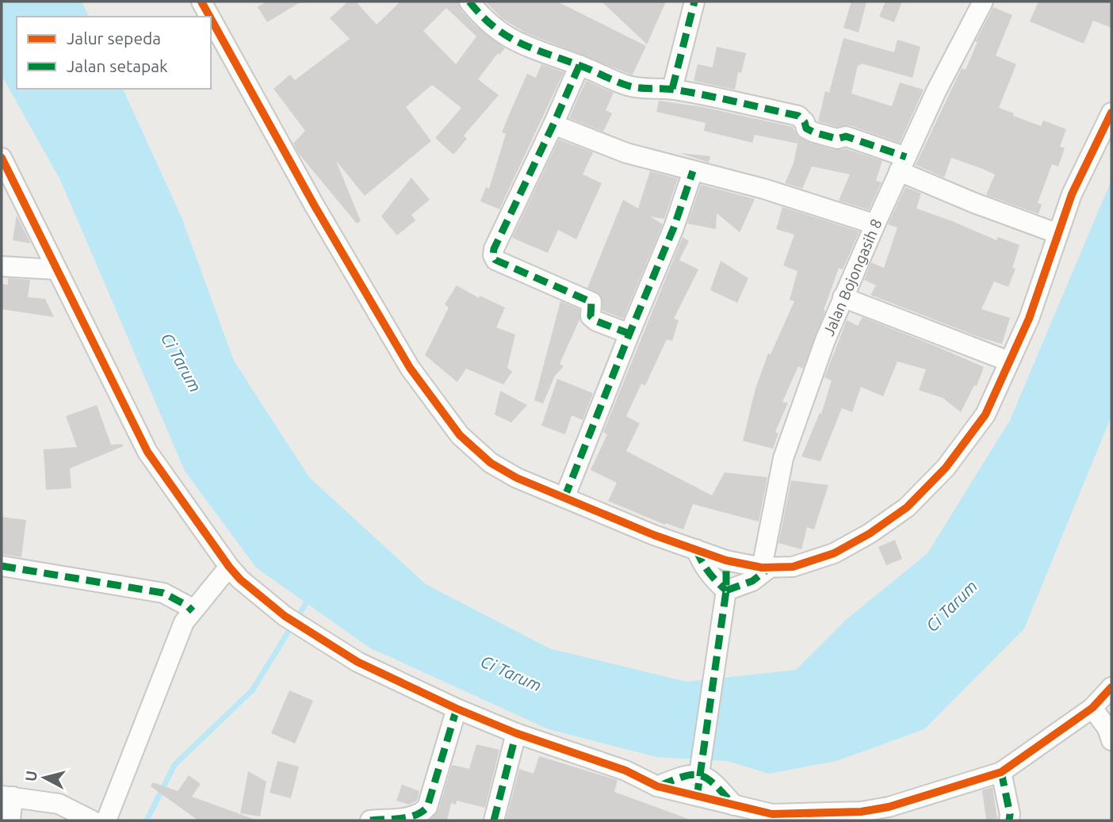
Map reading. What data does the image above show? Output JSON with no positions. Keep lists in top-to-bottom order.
{
  "streets": {
    "street": ["Jalan Bojongasih 8"]
  },
  "water": ["Ci Tarum"],
  "legend": ["Jalur sepeda", "Jalan setapak"],
  "north": "left"
}
